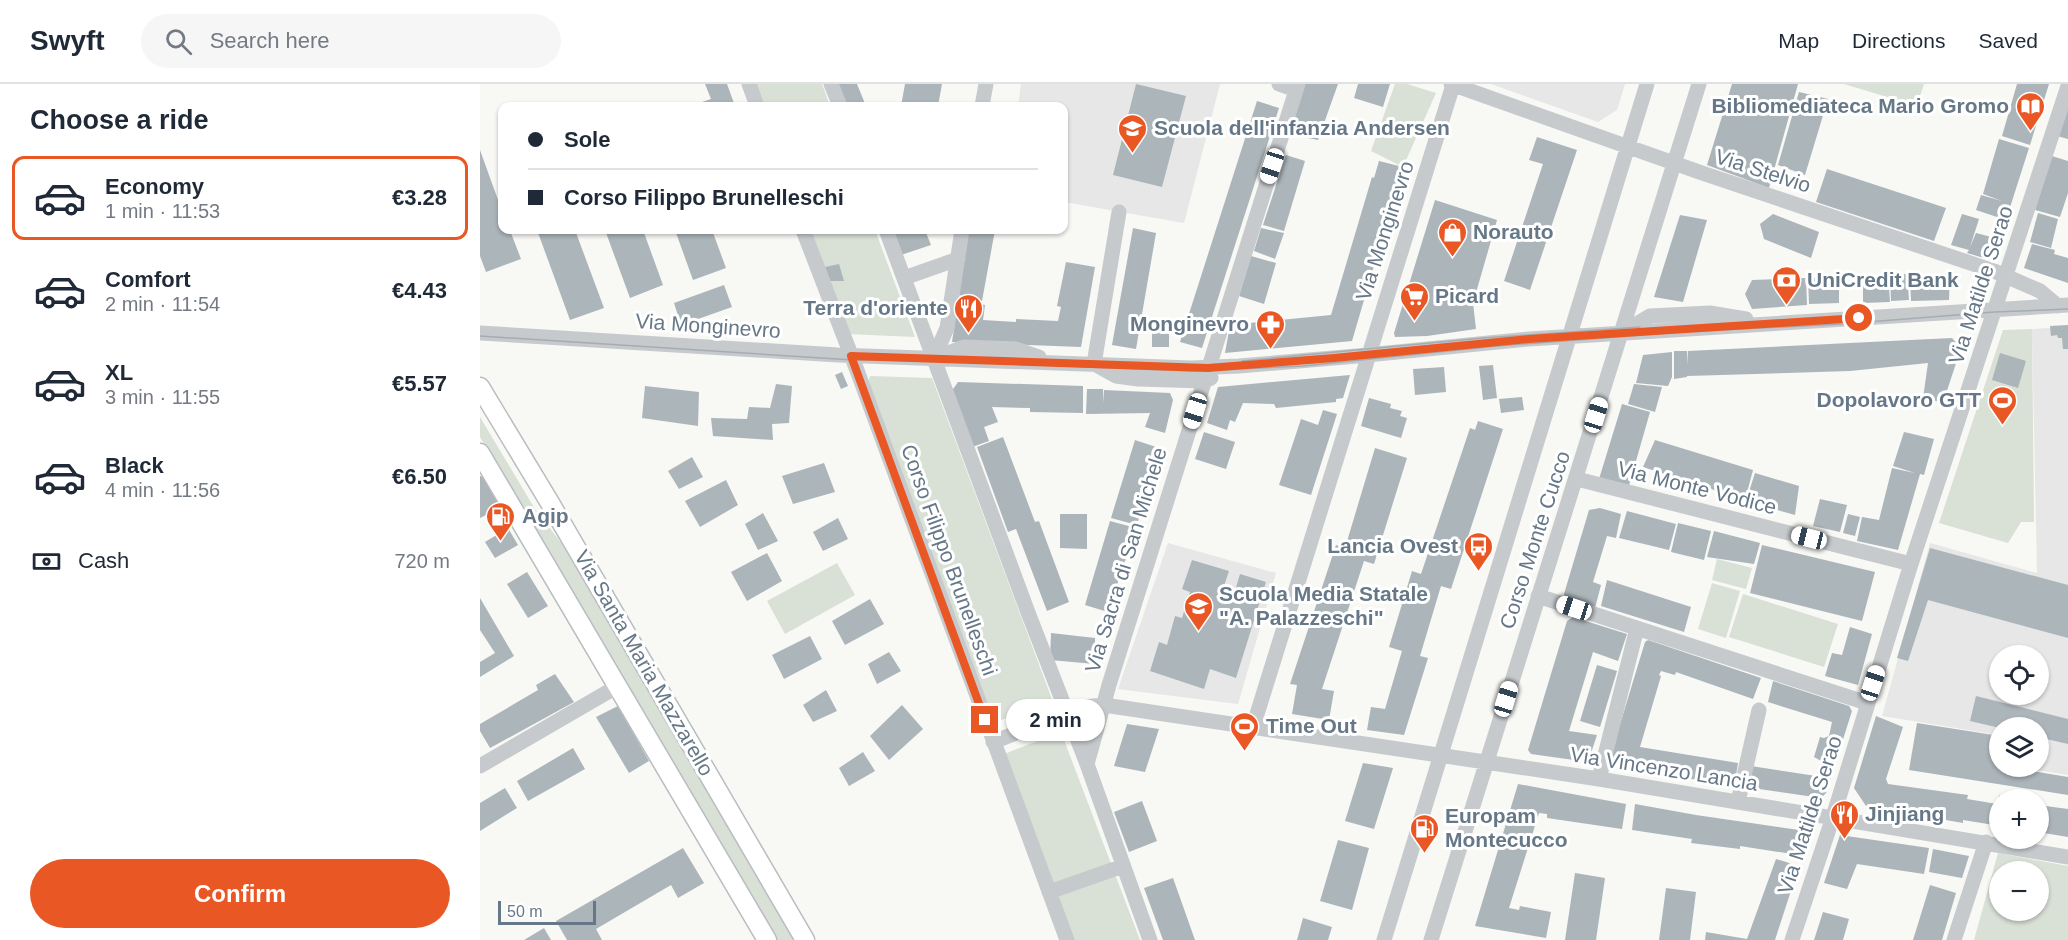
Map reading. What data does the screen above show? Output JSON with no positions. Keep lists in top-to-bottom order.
{
  "streets": {
    "main road": ["Via Santa Maria Mazzarello"],
    "street": [
      "Via Stelvio",
      "Via Monginevro",
      "Via Matilde Serao",
      "Via Monte Vodice",
      "Corso Monte Cucco",
      "Corso Filippo Brunelleschi",
      "Via Sacra di San Michele",
      "Via Vincenzo Lancia"
    ]
  },
  "crossings": [
    ["Via Stelvio", "Via Monginevro"],
    ["Via Stelvio", "Via Matilde Serao"],
    ["Via Stelvio", "Corso Monte Cucco"],
    ["Via Monginevro", "Via Matilde Serao"],
    ["Via Monginevro", "Corso Monte Cucco"],
    ["Via Monginevro", "Corso Filippo Brunelleschi"],
    ["Via Monginevro", "Via Sacra di San Michele"],
    ["Via Matilde Serao", "Via Monte Vodice"],
    ["Via Matilde Serao", "Via Vincenzo Lancia"],
    ["Via Monte Vodice", "Corso Monte Cucco"],
    ["Corso Monte Cucco", "Via Vincenzo Lancia"],
    ["Corso Filippo Brunelleschi", "Via Vincenzo Lancia"],
    ["Via Sacra di San Michele", "Via Vincenzo Lancia"]
  ],
  "places": {
    "library": ["Bibliomediateca Mario Gromo"],
    "school or university": ["Scuola dell'infanzia Andersen", "Scuola Media Statale \"A. Palazzeschi\""],
    "shop": ["Norauto"],
    "bank": ["UniCredit Bank"],
    "supermarket": ["Picard"],
    "restaurant": ["Terra d'oriente", "Jinjiang"],
    "pharmacy": ["Monginevro"],
    "sports": ["Dopolavoro GTT", "Time Out"],
    "fuel station": ["Agip", "Europam Montecucco"],
    "bus stop": ["Lancia Ovest"]
  },
  "scale_bar": "50 m",
  "page": {
    "header": "Swyft",
    "search": "Search here",
    "nav": ["Map", "Directions", "Saved"],
    "heading": "Choose a ride",
    "banner": ["Sole", "Corso Filippo Brunelleschi"],
    "list": [
      {
        "name": "Economy",
        "note": "1 min · 11:53",
        "value": "€3.28"
      },
      {
        "name": "Comfort",
        "note": "2 min · 11:54",
        "value": "€4.43"
      },
      {
        "name": "XL",
        "note": "3 min · 11:55",
        "value": "€5.57"
      },
      {
        "name": "Black",
        "note": "4 min · 11:56",
        "value": "€6.50"
      }
    ],
    "pay": ["Cash", "720 m"],
    "map_buttons": ["+", "−"],
    "bubble": "2 min",
    "buttons": "Confirm",
    "scale": "50 m"
  }
}
